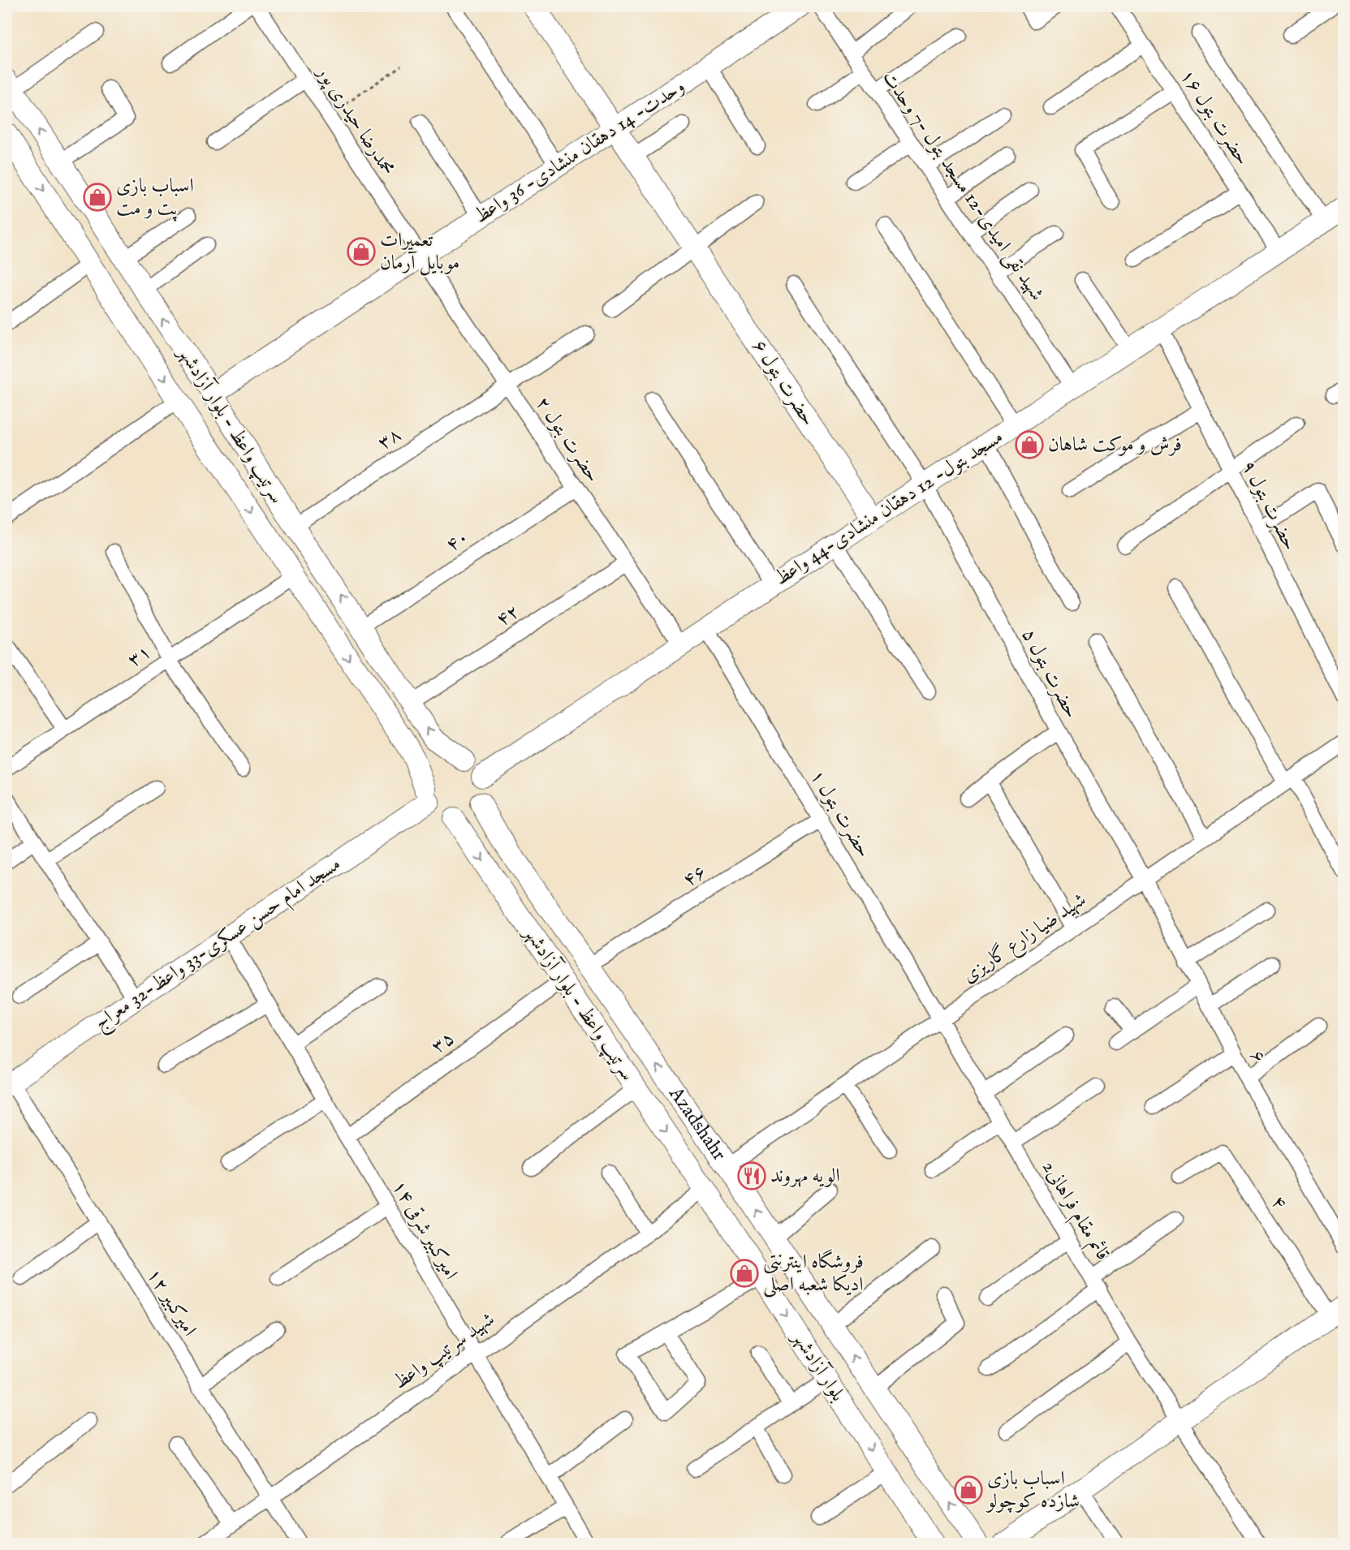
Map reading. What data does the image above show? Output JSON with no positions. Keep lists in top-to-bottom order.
{
  "streets": {
    "main road": [
      "وحدت- 14 دهقان منشادی- 36 واعظ",
      "حضرت بتول ۶",
      "سرتیپ واعظ - بلوار آزادشهر",
      "مسجد بتول- 12 دهقان منشادی-44 واعظ",
      "مسجد امام حسن عسکری-33 واعظ-32 معراج",
      "Azadshahr",
      "بلوار آزادشهر"
    ],
    "street": [
      "حضرت بتول ۱۶",
      "محمدرضا حیدری پور",
      "شهید نقی امیدی-12 مسجد بتول -7 وحدت",
      "۳۸",
      "حضرت بتول ۲",
      "حضرت بتول ۹",
      "۴۰",
      "۴۲",
      "۳۱",
      "حضرت بتول ۵",
      "حضرت بتول ۱",
      "۴۶",
      "شهید ضیا زارع گاریزی",
      "۳۵",
      "۶",
      "۴",
      "2قائم مقام فراهانی",
      "۱۴ امیرکبیر شرقی",
      "امیرکبیر ۱۲",
      "شهید سرتیپ واعظ"
    ]
  },
  "crossings": [
    ["حضرت بتول ۱۶", "مسجد بتول- 12 دهقان منشادی-44 واعظ"],
    ["محمدرضا حیدری پور", "وحدت- 14 دهقان منشادی- 36 واعظ"],
    ["محمدرضا حیدری پور", "حضرت بتول ۲"],
    ["وحدت- 14 دهقان منشادی- 36 واعظ", "حضرت بتول ۶"],
    ["وحدت- 14 دهقان منشادی- 36 واعظ", "سرتیپ واعظ - بلوار آزادشهر"],
    ["وحدت- 14 دهقان منشادی- 36 واعظ", "حضرت بتول ۲"],
    ["شهید نقی امیدی-12 مسجد بتول -7 وحدت", "مسجد بتول- 12 دهقان منشادی-44 واعظ"],
    ["حضرت بتول ۶", "مسجد بتول- 12 دهقان منشادی-44 واعظ"],
    ["سرتیپ واعظ - بلوار آزادشهر", "۳۸"],
    ["سرتیپ واعظ - بلوار آزادشهر", "مسجد بتول- 12 دهقان منشادی-44 واعظ"],
    ["سرتیپ واعظ - بلوار آزادشهر", "۴۰"],
    ["سرتیپ واعظ - بلوار آزادشهر", "۴۲"],
    ["سرتیپ واعظ - بلوار آزادشهر", "۳۱"],
    ["سرتیپ واعظ - بلوار آزادشهر", "مسجد امام حسن عسکری-33 واعظ-32 معراج"],
    ["سرتیپ واعظ - بلوار آزادشهر", "۳۵"],
    ["سرتیپ واعظ - بلوار آزادشهر", "Azadshahr"],
    ["سرتیپ واعظ - بلوار آزادشهر", "شهید سرتیپ واعظ"],
    ["سرتیپ واعظ - بلوار آزادشهر", "بلوار آزادشهر"],
    ["۳۸", "حضرت بتول ۲"],
    ["حضرت بتول ۲", "مسجد بتول- 12 دهقان منشادی-44 واعظ"],
    ["حضرت بتول ۲", "۴۰"],
    ["حضرت بتول ۲", "۴۲"],
    ["حضرت بتول ۹", "مسجد بتول- 12 دهقان منشادی-44 واعظ"],
    ["مسجد بتول- 12 دهقان منشادی-44 واعظ", "حضرت بتول ۵"],
    ["مسجد بتول- 12 دهقان منشادی-44 واعظ", "حضرت بتول ۱"],
    ["مسجد بتول- 12 دهقان منشادی-44 واعظ", "مسجد امام حسن عسکری-33 واعظ-32 معراج"],
    ["مسجد بتول- 12 دهقان منشادی-44 واعظ", "Azadshahr"],
    ["حضرت بتول ۵", "شهید ضیا زارع گاریزی"],
    ["حضرت بتول ۵", "۶"],
    ["حضرت بتول ۱", "۴۶"],
    ["حضرت بتول ۱", "شهید ضیا زارع گاریزی"],
    ["حضرت بتول ۱", "2قائم مقام فراهانی"],
    ["۴۶", "Azadshahr"],
    ["شهید ضیا زارع گاریزی", "۶"],
    ["شهید ضیا زارع گاریزی", "Azadshahr"],
    ["شهید ضیا زارع گاریزی", "2قائم مقام فراهانی"],
    ["مسجد امام حسن عسکری-33 واعظ-32 معراج", "Azadshahr"],
    ["مسجد امام حسن عسکری-33 واعظ-32 معراج", "۱۴ امیرکبیر شرقی"],
    ["مسجد امام حسن عسکری-33 واعظ-32 معراج", "امیرکبیر ۱۲"],
    ["۳۵", "۱۴ امیرکبیر شرقی"],
    ["۱۴ امیرکبیر شرقی", "شهید سرتیپ واعظ"],
    ["امیرکبیر ۱۲", "شهید سرتیپ واعظ"],
    ["شهید سرتیپ واعظ", "بلوار آزادشهر"]
  ],
  "one_way": ["Azadshahr", "بلوار آزادشهر"],
  "places": {
    "shop": [
      "اسباب بازی پت و مت",
      "تعمیرات موبایل آرمان",
      "فرش و موکت شاهان",
      "فروشگاه اینترنتی ادیکا شعبه اصلی",
      "اسباب بازی شازده کوچولو"
    ],
    "restaurant": ["الویه مهروند"]
  }
}
